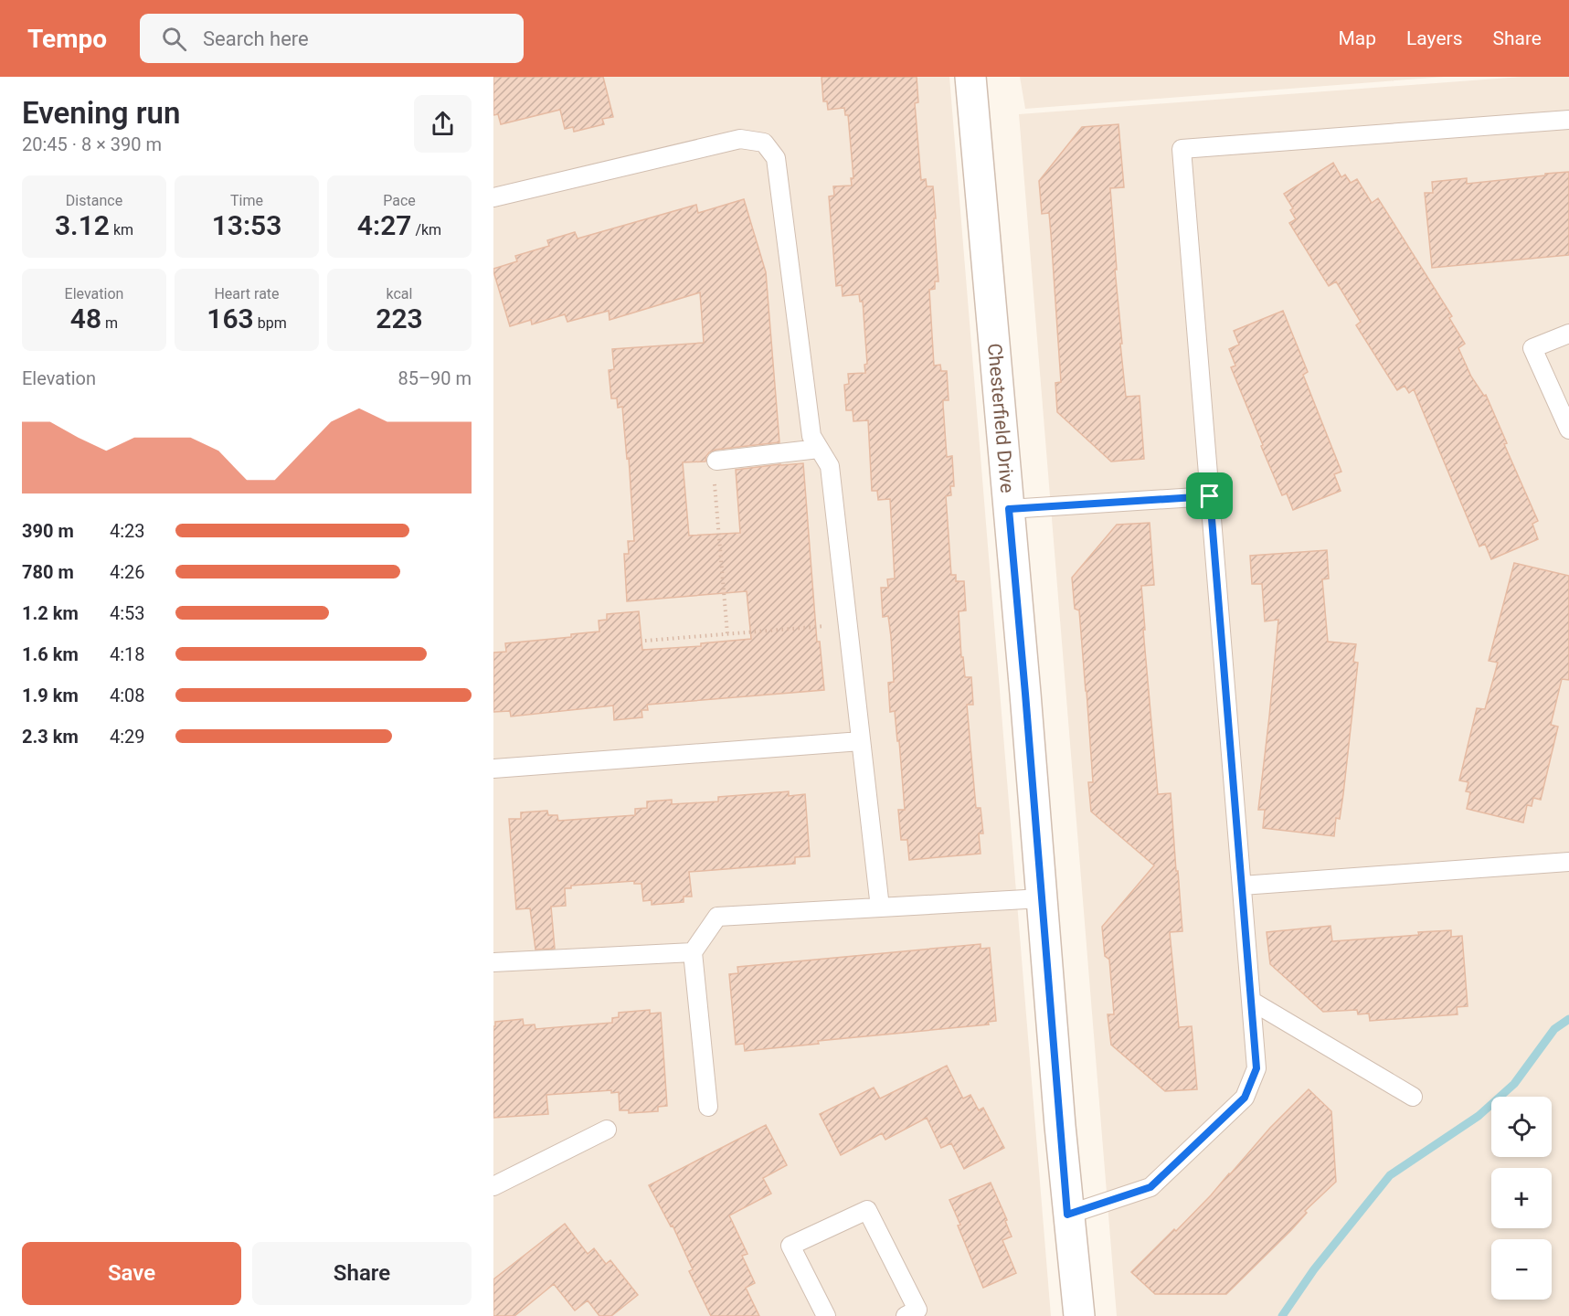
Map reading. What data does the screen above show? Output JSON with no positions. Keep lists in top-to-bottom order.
{
  "streets": {
    "street": ["Chesterfield Drive"]
  },
  "page": {
    "header": "Tempo",
    "search": "Search here",
    "nav": ["Map", "Layers", "Share"],
    "heading": ["Evening run", "20:45 · 8 × 390 m"],
    "stats": [
      ["Distance", "3.12 km"],
      ["Time", "13:53"],
      ["Pace", "4:27 /km"],
      ["Elevation", "48 m"],
      ["Heart rate", "163 bpm"],
      ["kcal", "223"]
    ],
    "chart": ["Elevation", "85–90 m"],
    "list": [
      {
        "name": "390 m",
        "note": "4:23"
      },
      {
        "name": "780 m",
        "note": "4:26"
      },
      {
        "name": "1.2 km",
        "note": "4:53"
      },
      {
        "name": "1.6 km",
        "note": "4:18"
      },
      {
        "name": "1.9 km",
        "note": "4:08"
      },
      {
        "name": "2.3 km",
        "note": "4:29"
      }
    ],
    "map_buttons": ["+", "−"],
    "buttons": ["Save", "Share"]
  }
}
